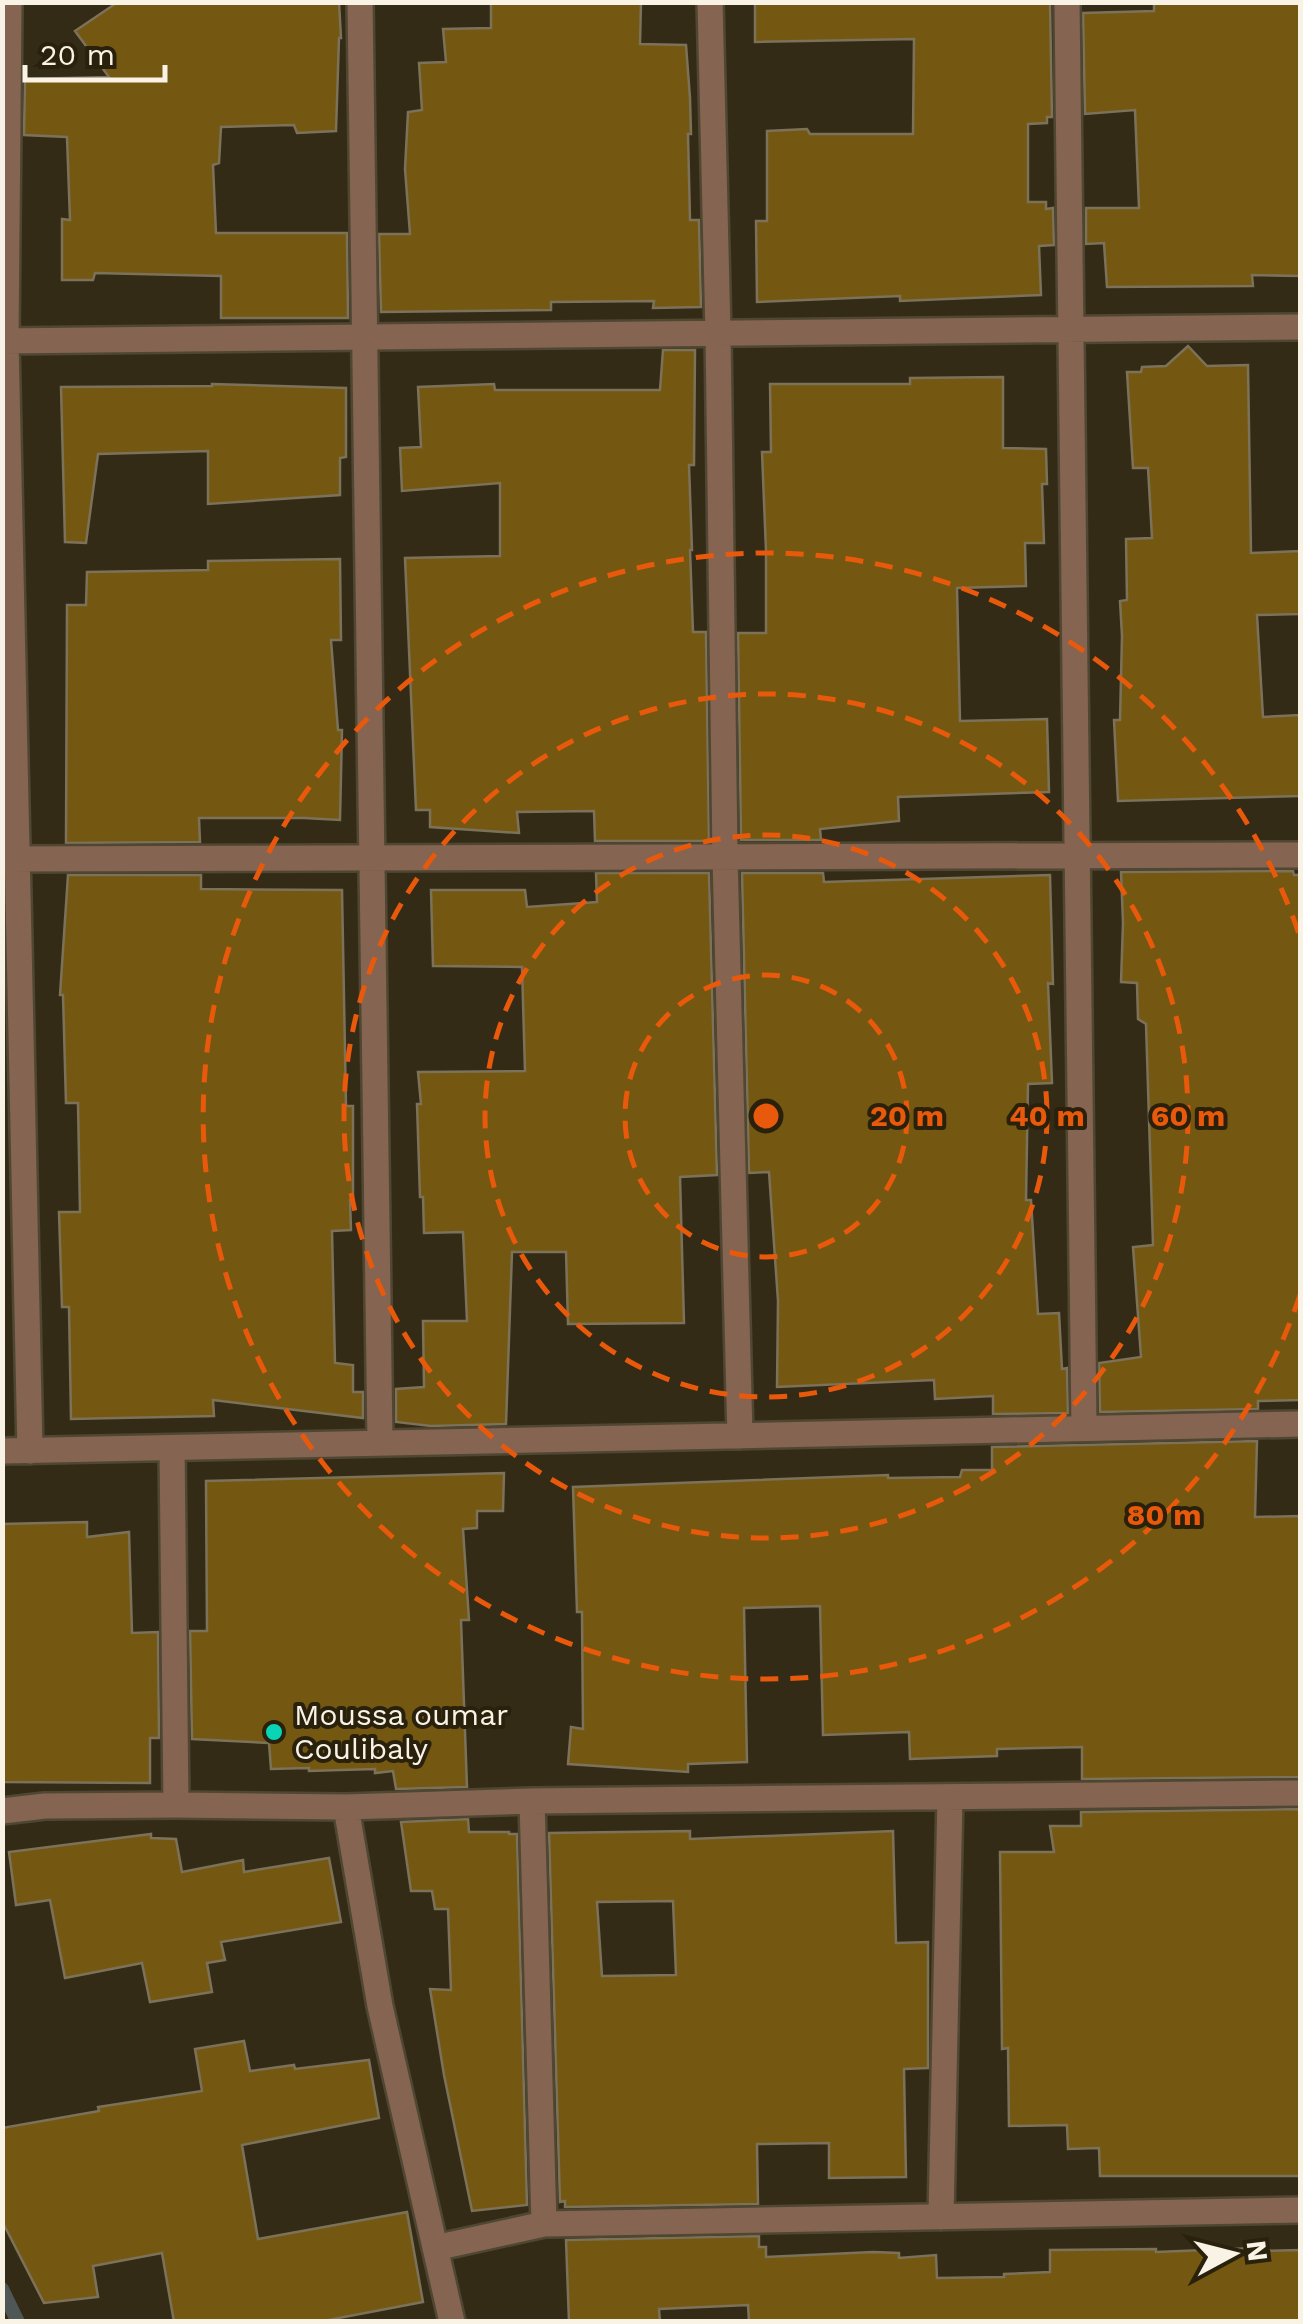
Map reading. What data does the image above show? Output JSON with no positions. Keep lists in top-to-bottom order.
{
  "places": ["Moussa oumar Coulibaly"],
  "scale_bar": "20 m",
  "north": "right",
  "rings": [
    "20 m",
    "40 m",
    "60 m",
    "80 m"
  ]
}
